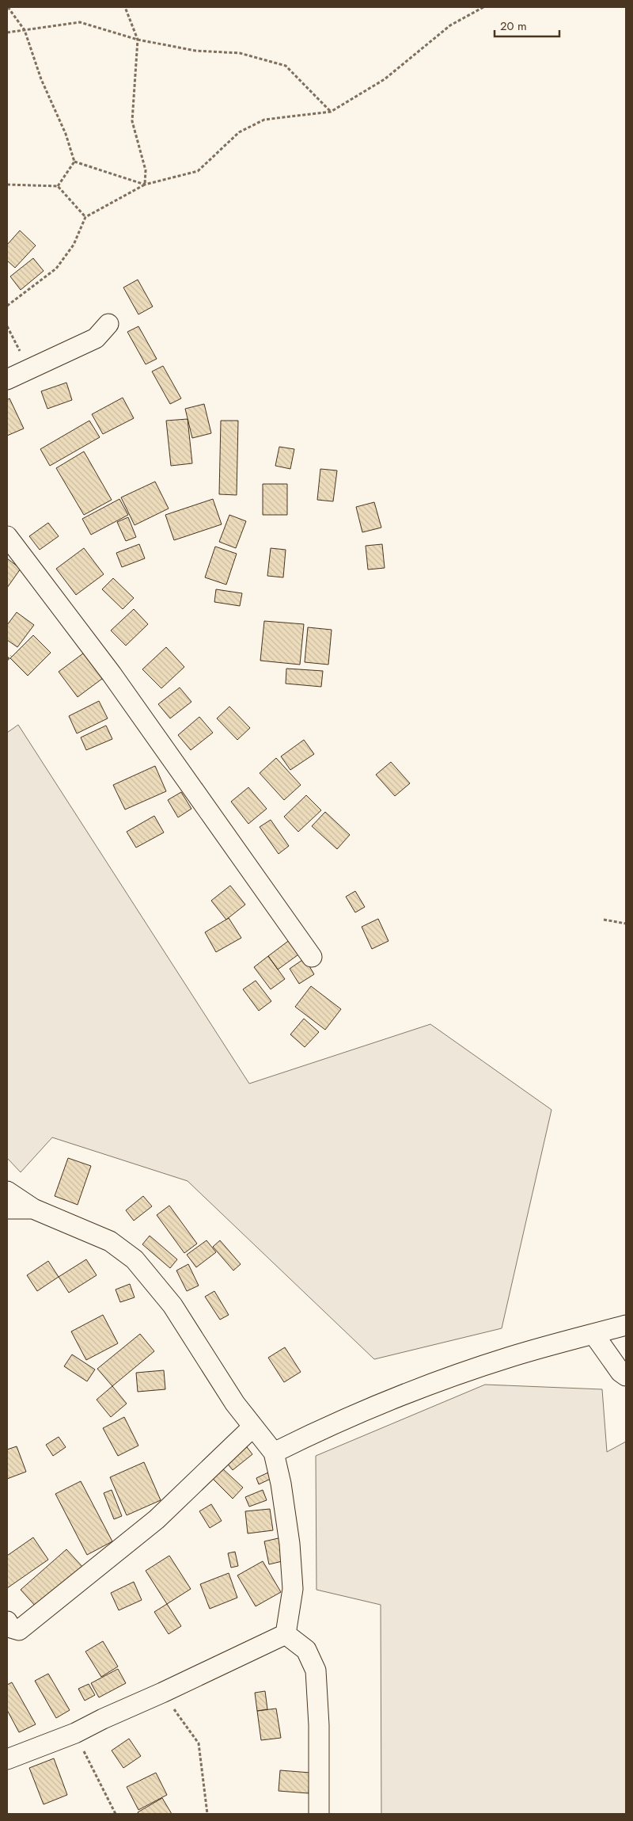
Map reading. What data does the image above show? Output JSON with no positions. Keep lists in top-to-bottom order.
{
  "scale_bar": "20 m"
}
